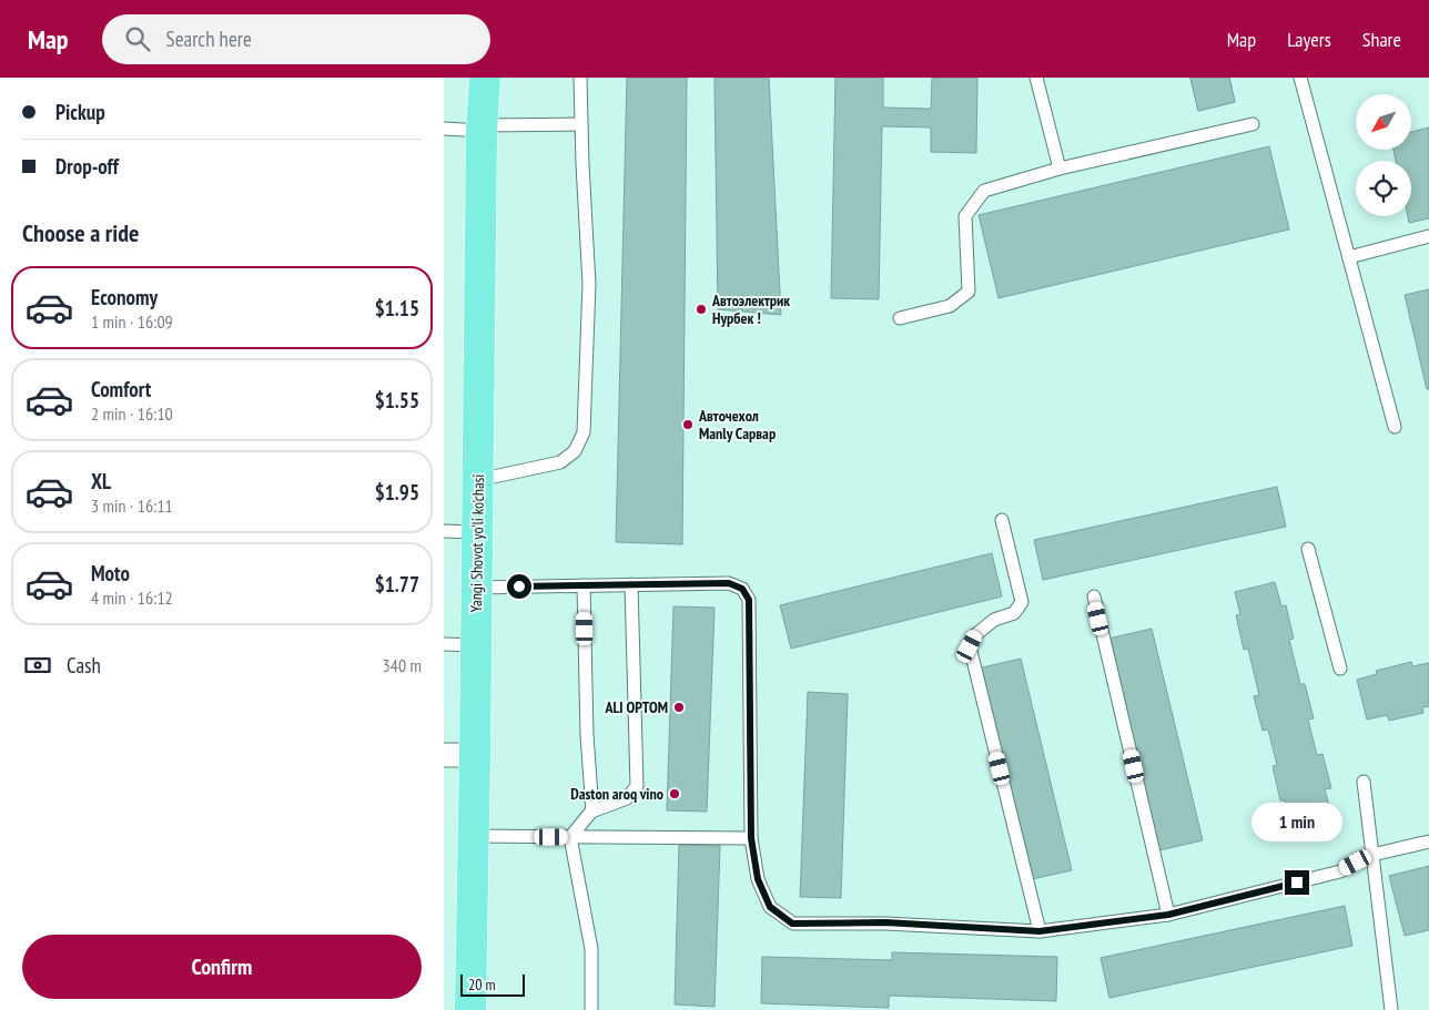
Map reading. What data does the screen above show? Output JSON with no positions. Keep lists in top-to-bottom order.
{
  "streets": {
    "main road": ["Yangi Shovot yo'li ko'chasi"]
  },
  "places": [
    "Автоэлектрик Нурбек !",
    "Авточехол Manly Сарвар",
    "ALI OPTOM",
    "Daston aroq vino"
  ],
  "scale_bar": "20 m",
  "north": "bottom left",
  "page": {
    "header": "Map",
    "search": "Search here",
    "nav": ["Map", "Layers", "Share"],
    "banner": ["Pickup", "Drop-off"],
    "heading": "Choose a ride",
    "list": [
      {
        "name": "Economy",
        "note": "1 min · 16:09",
        "value": "$1.15"
      },
      {
        "name": "Comfort",
        "note": "2 min · 16:10",
        "value": "$1.55"
      },
      {
        "name": "XL",
        "note": "3 min · 16:11",
        "value": "$1.95"
      },
      {
        "name": "Moto",
        "note": "4 min · 16:12",
        "value": "$1.77"
      }
    ],
    "pay": ["Cash", "340 m"],
    "bubble": "1 min",
    "buttons": "Confirm",
    "scale": "20 m"
  }
}
